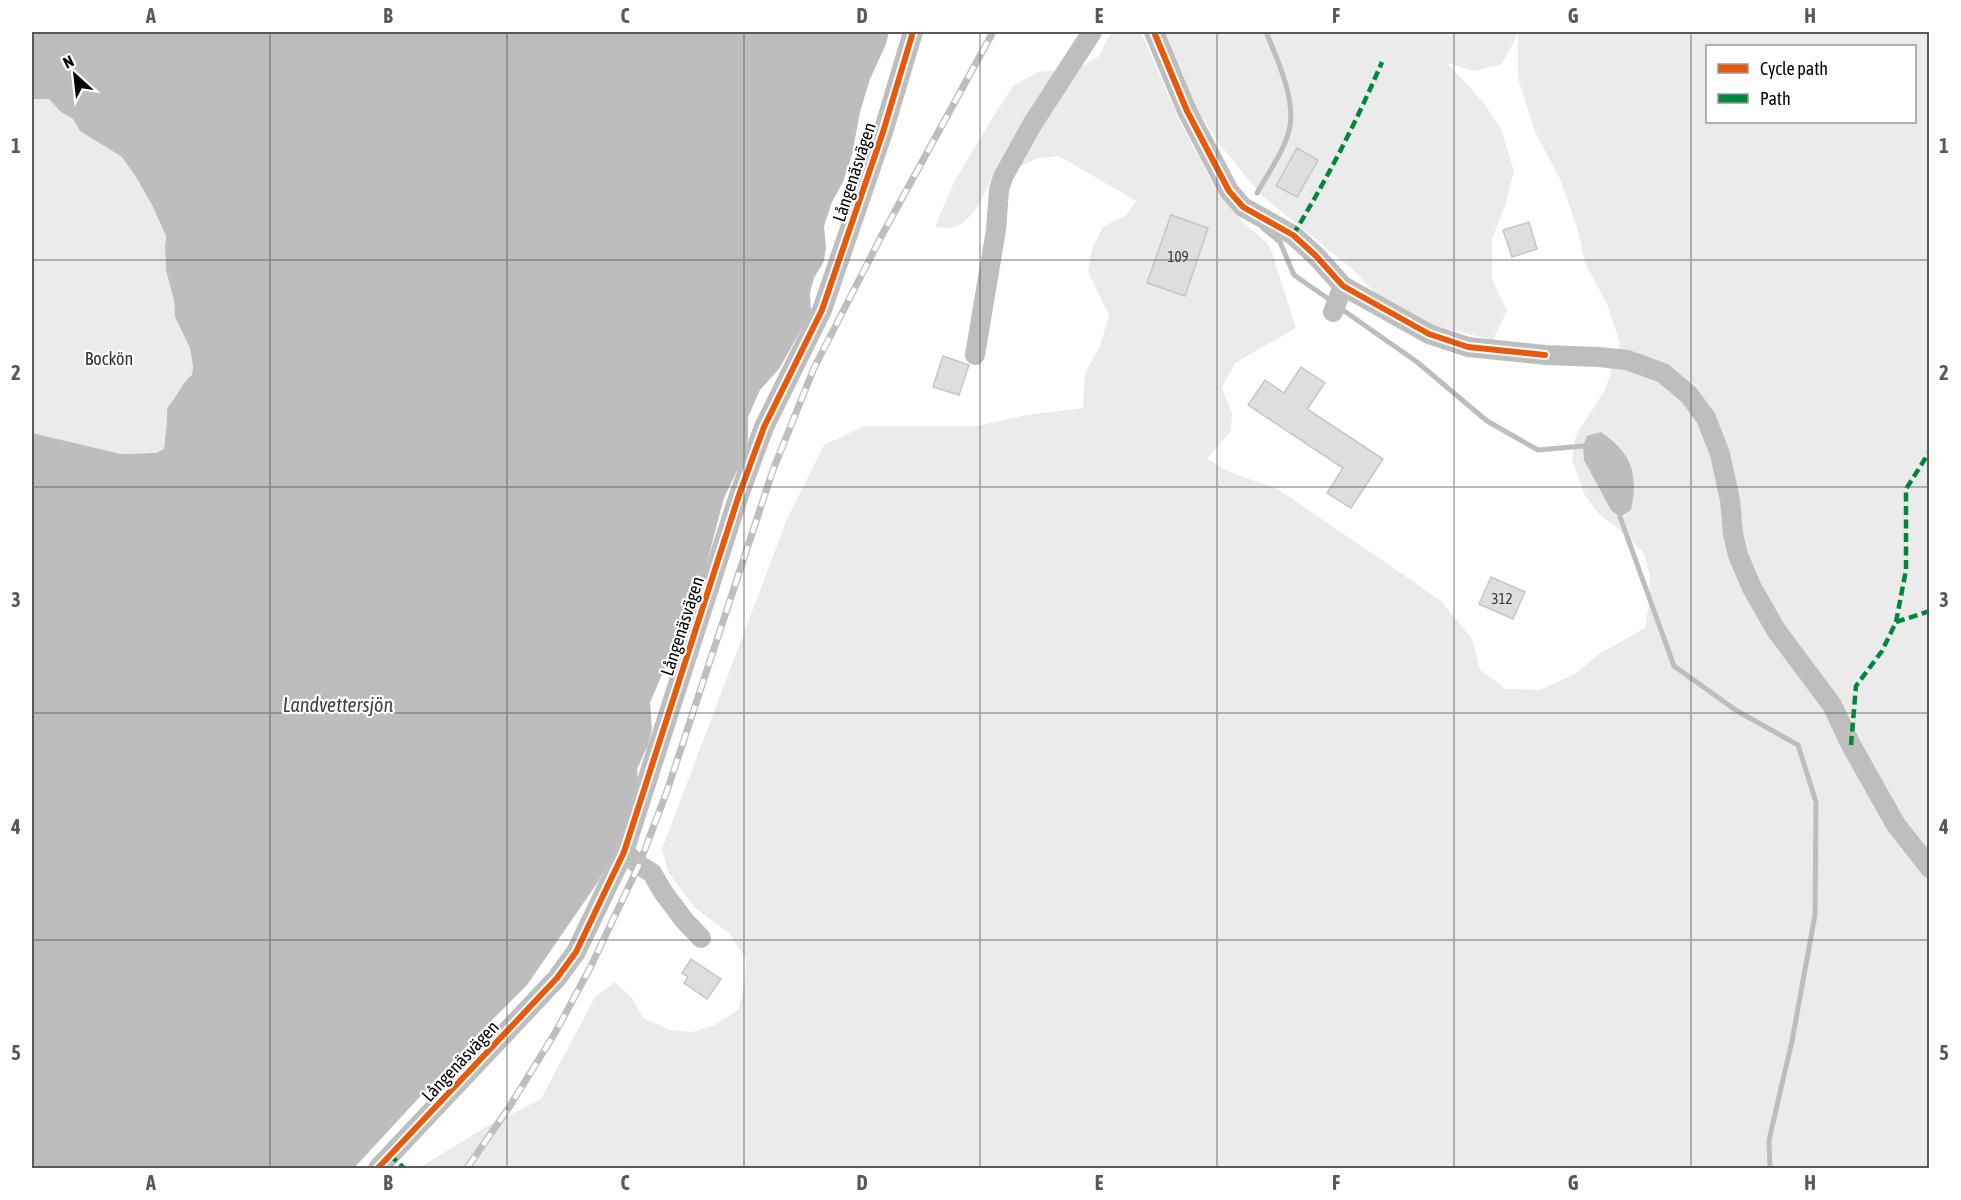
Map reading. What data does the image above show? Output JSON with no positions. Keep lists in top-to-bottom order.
{
  "streets": {
    "street": ["Långenäsvägen"]
  },
  "water": ["Landvettersjön"],
  "parks": ["Bockön"],
  "house_numbers": ["109", "312"],
  "legend": ["Cycle path", "Path"],
  "north": "top left",
  "grid": {
    "columns": [
      "A",
      "B",
      "C",
      "D",
      "E",
      "F",
      "G",
      "H"
    ],
    "rows": [
      "1",
      "2",
      "3",
      "4",
      "5"
    ]
  }
}
